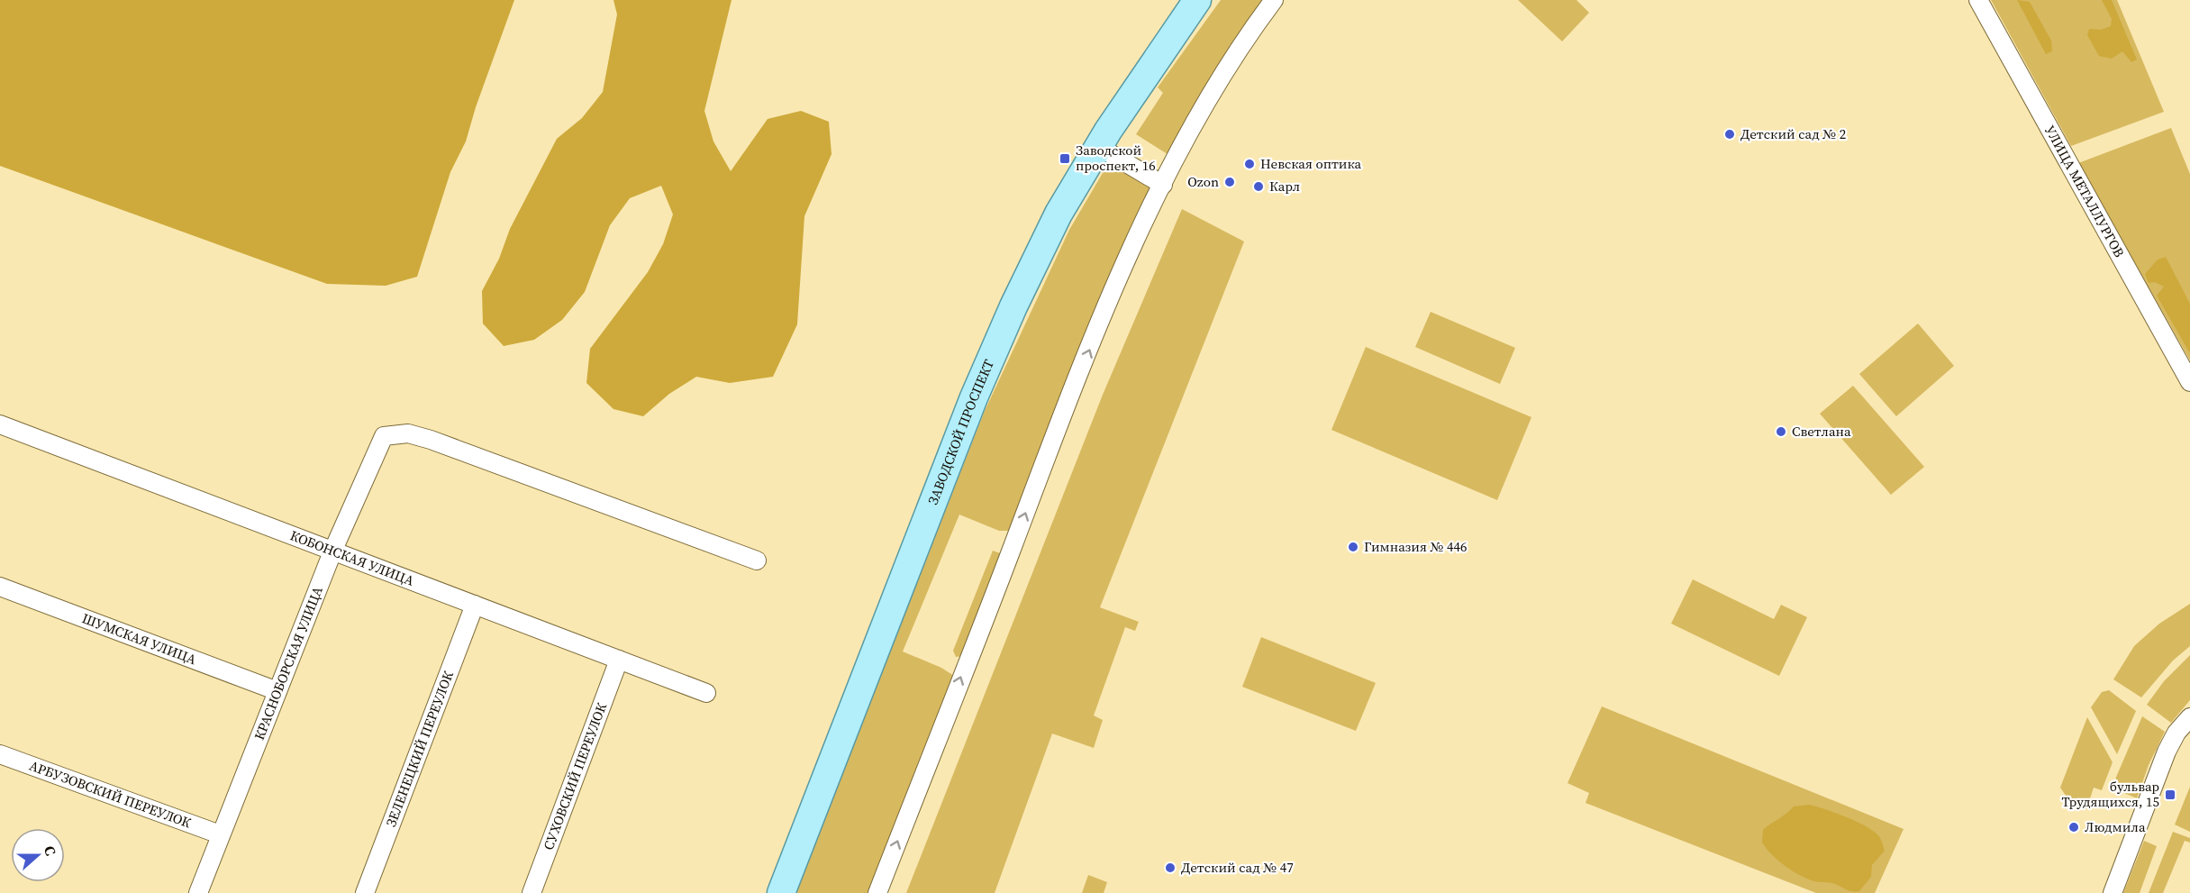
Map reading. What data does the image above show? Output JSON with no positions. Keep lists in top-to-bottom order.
{
  "streets": {
    "main road": ["ЗАВОДСКОЙ ПРОСПЕКТ"],
    "street": [
      "УЛИЦА МЕТАЛЛУРГОВ",
      "КОБОНСКАЯ УЛИЦА",
      "ШУМСКАЯ УЛИЦА",
      "КРАСНОБОРСКАЯ УЛИЦА",
      "ЗЕЛЕНЕЦКИЙ ПЕРЕУЛОК",
      "СУХОВСКИЙ ПЕРЕУЛОК",
      "АРБУЗОВСКИЙ ПЕРЕУЛОК"
    ]
  },
  "crossings": [
    ["КОБОНСКАЯ УЛИЦА", "КРАСНОБОРСКАЯ УЛИЦА"],
    ["КОБОНСКАЯ УЛИЦА", "ЗЕЛЕНЕЦКИЙ ПЕРЕУЛОК"],
    ["КОБОНСКАЯ УЛИЦА", "СУХОВСКИЙ ПЕРЕУЛОК"],
    ["ШУМСКАЯ УЛИЦА", "КРАСНОБОРСКАЯ УЛИЦА"],
    ["КРАСНОБОРСКАЯ УЛИЦА", "АРБУЗОВСКИЙ ПЕРЕУЛОК"]
  ],
  "places": {
    "other": [
      "Детский сад № 2",
      "Невская оптика",
      "Ozon",
      "Карл",
      "Светлана",
      "Гимназия № 446",
      "Людмила",
      "Детский сад № 47"
    ],
    "transit": ["Заводской проспект, 16", "бульвар Трудящихся, 15"]
  },
  "north": "right"
}
